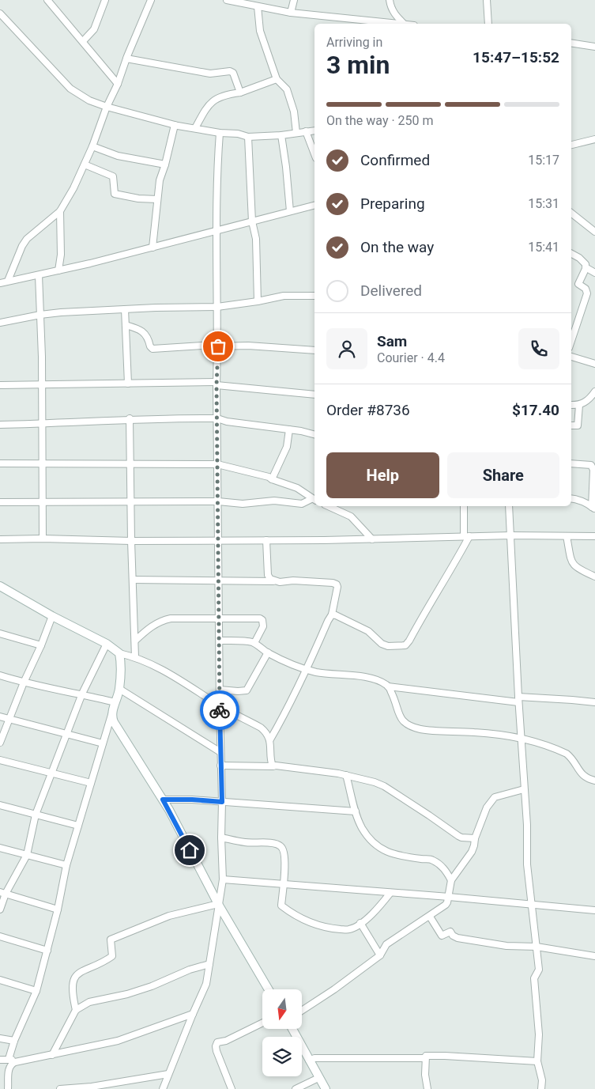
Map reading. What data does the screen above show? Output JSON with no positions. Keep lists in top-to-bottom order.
{
  "north": "bottom",
  "page": {
    "heading": ["3 min", "Arriving in", "15:47–15:52"],
    "panel": [
      "Sam",
      "Courier · 4.4",
      "Order #8736",
      "$17.40"
    ],
    "bar": "On the way · 250 m",
    "list": [
      ["Confirmed", "15:17"],
      ["Preparing", "15:31"],
      ["On the way", "15:41"],
      "Delivered"
    ],
    "buttons": ["Help", "Share"]
  }
}
